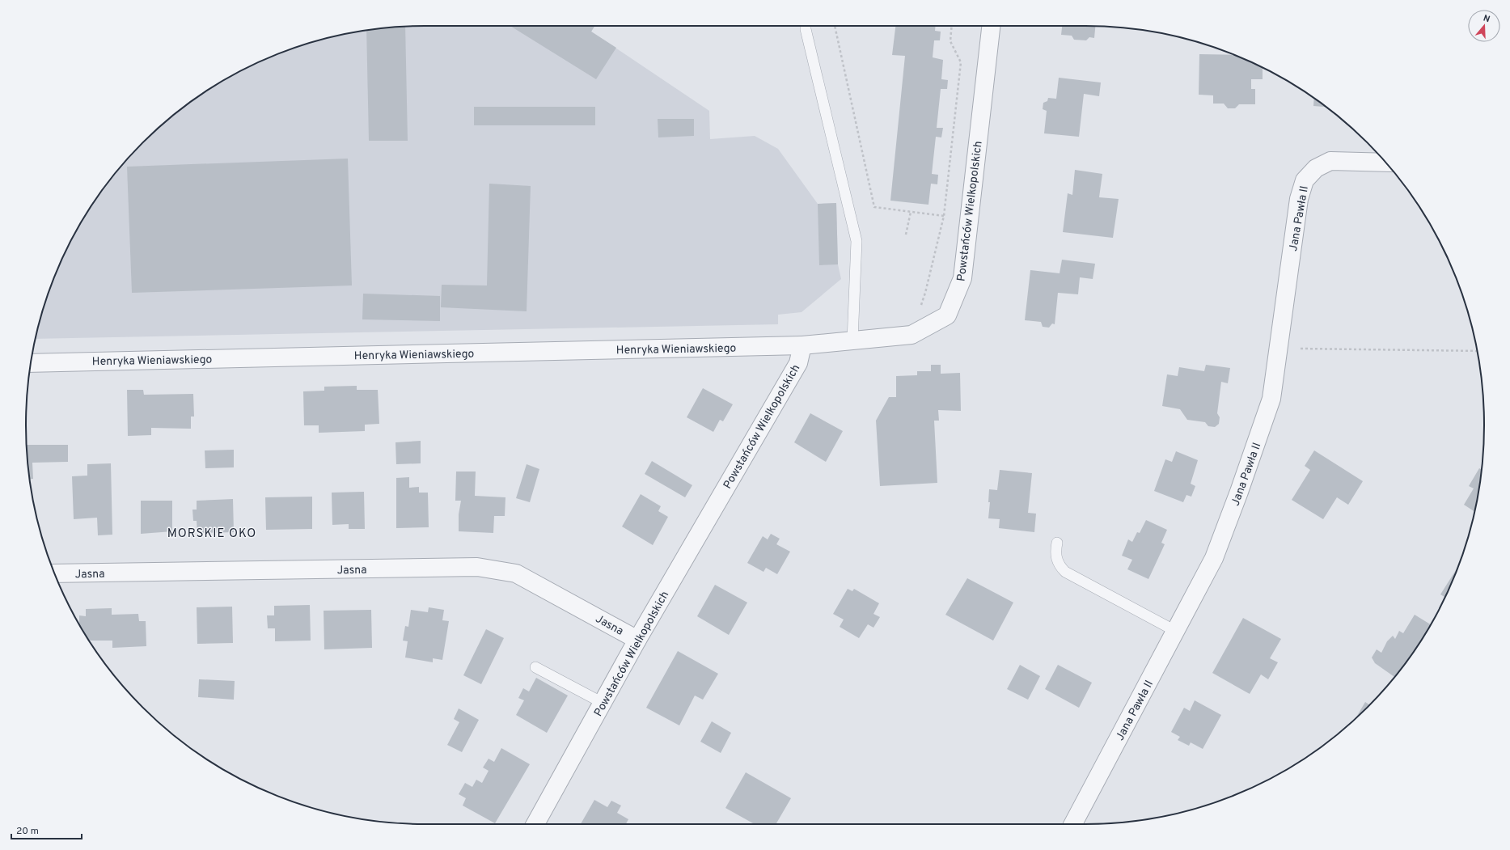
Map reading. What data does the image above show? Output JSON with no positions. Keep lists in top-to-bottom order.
{
  "streets": {
    "street": [
      "Powstańców Wielkopolskich",
      "Jana Pawła II",
      "Henryka Wieniawskiego",
      "Jasna"
    ]
  },
  "crossings": [
    ["Powstańców Wielkopolskich", "Henryka Wieniawskiego"],
    ["Powstańców Wielkopolskich", "Jasna"]
  ],
  "districts": ["MORSKIE OKO"],
  "scale_bar": "20 m",
  "north": "top"
}
